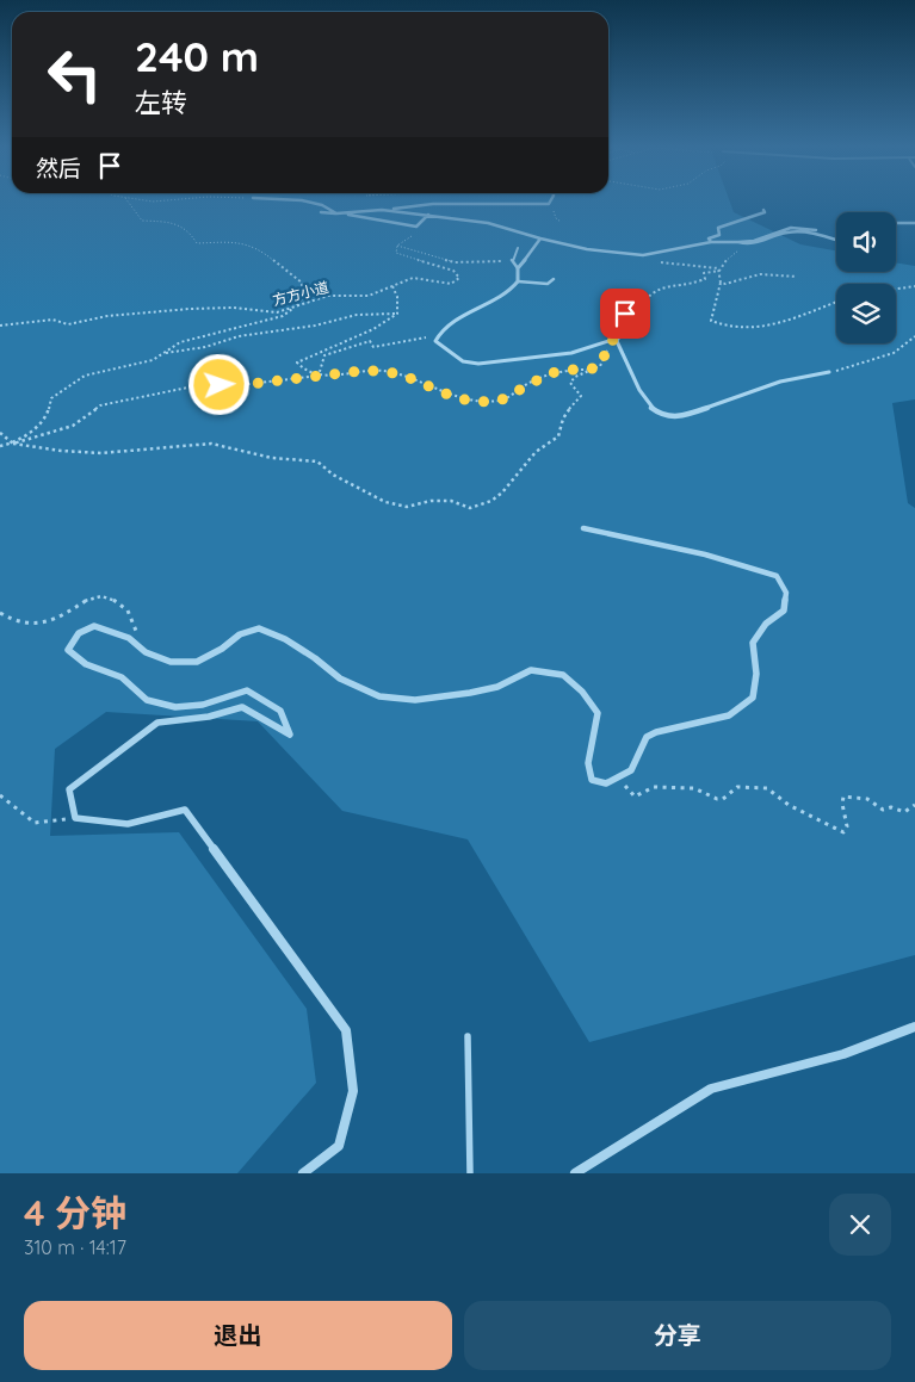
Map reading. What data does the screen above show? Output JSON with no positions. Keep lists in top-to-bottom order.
{
  "streets": {
    "path": ["方方小道"]
  },
  "page": {
    "turn": ["240 m", "左转"],
    "then": "然后",
    "heading": ["4 分钟", "310 m · 14:17"],
    "buttons": ["退出", "分享"]
  }
}
